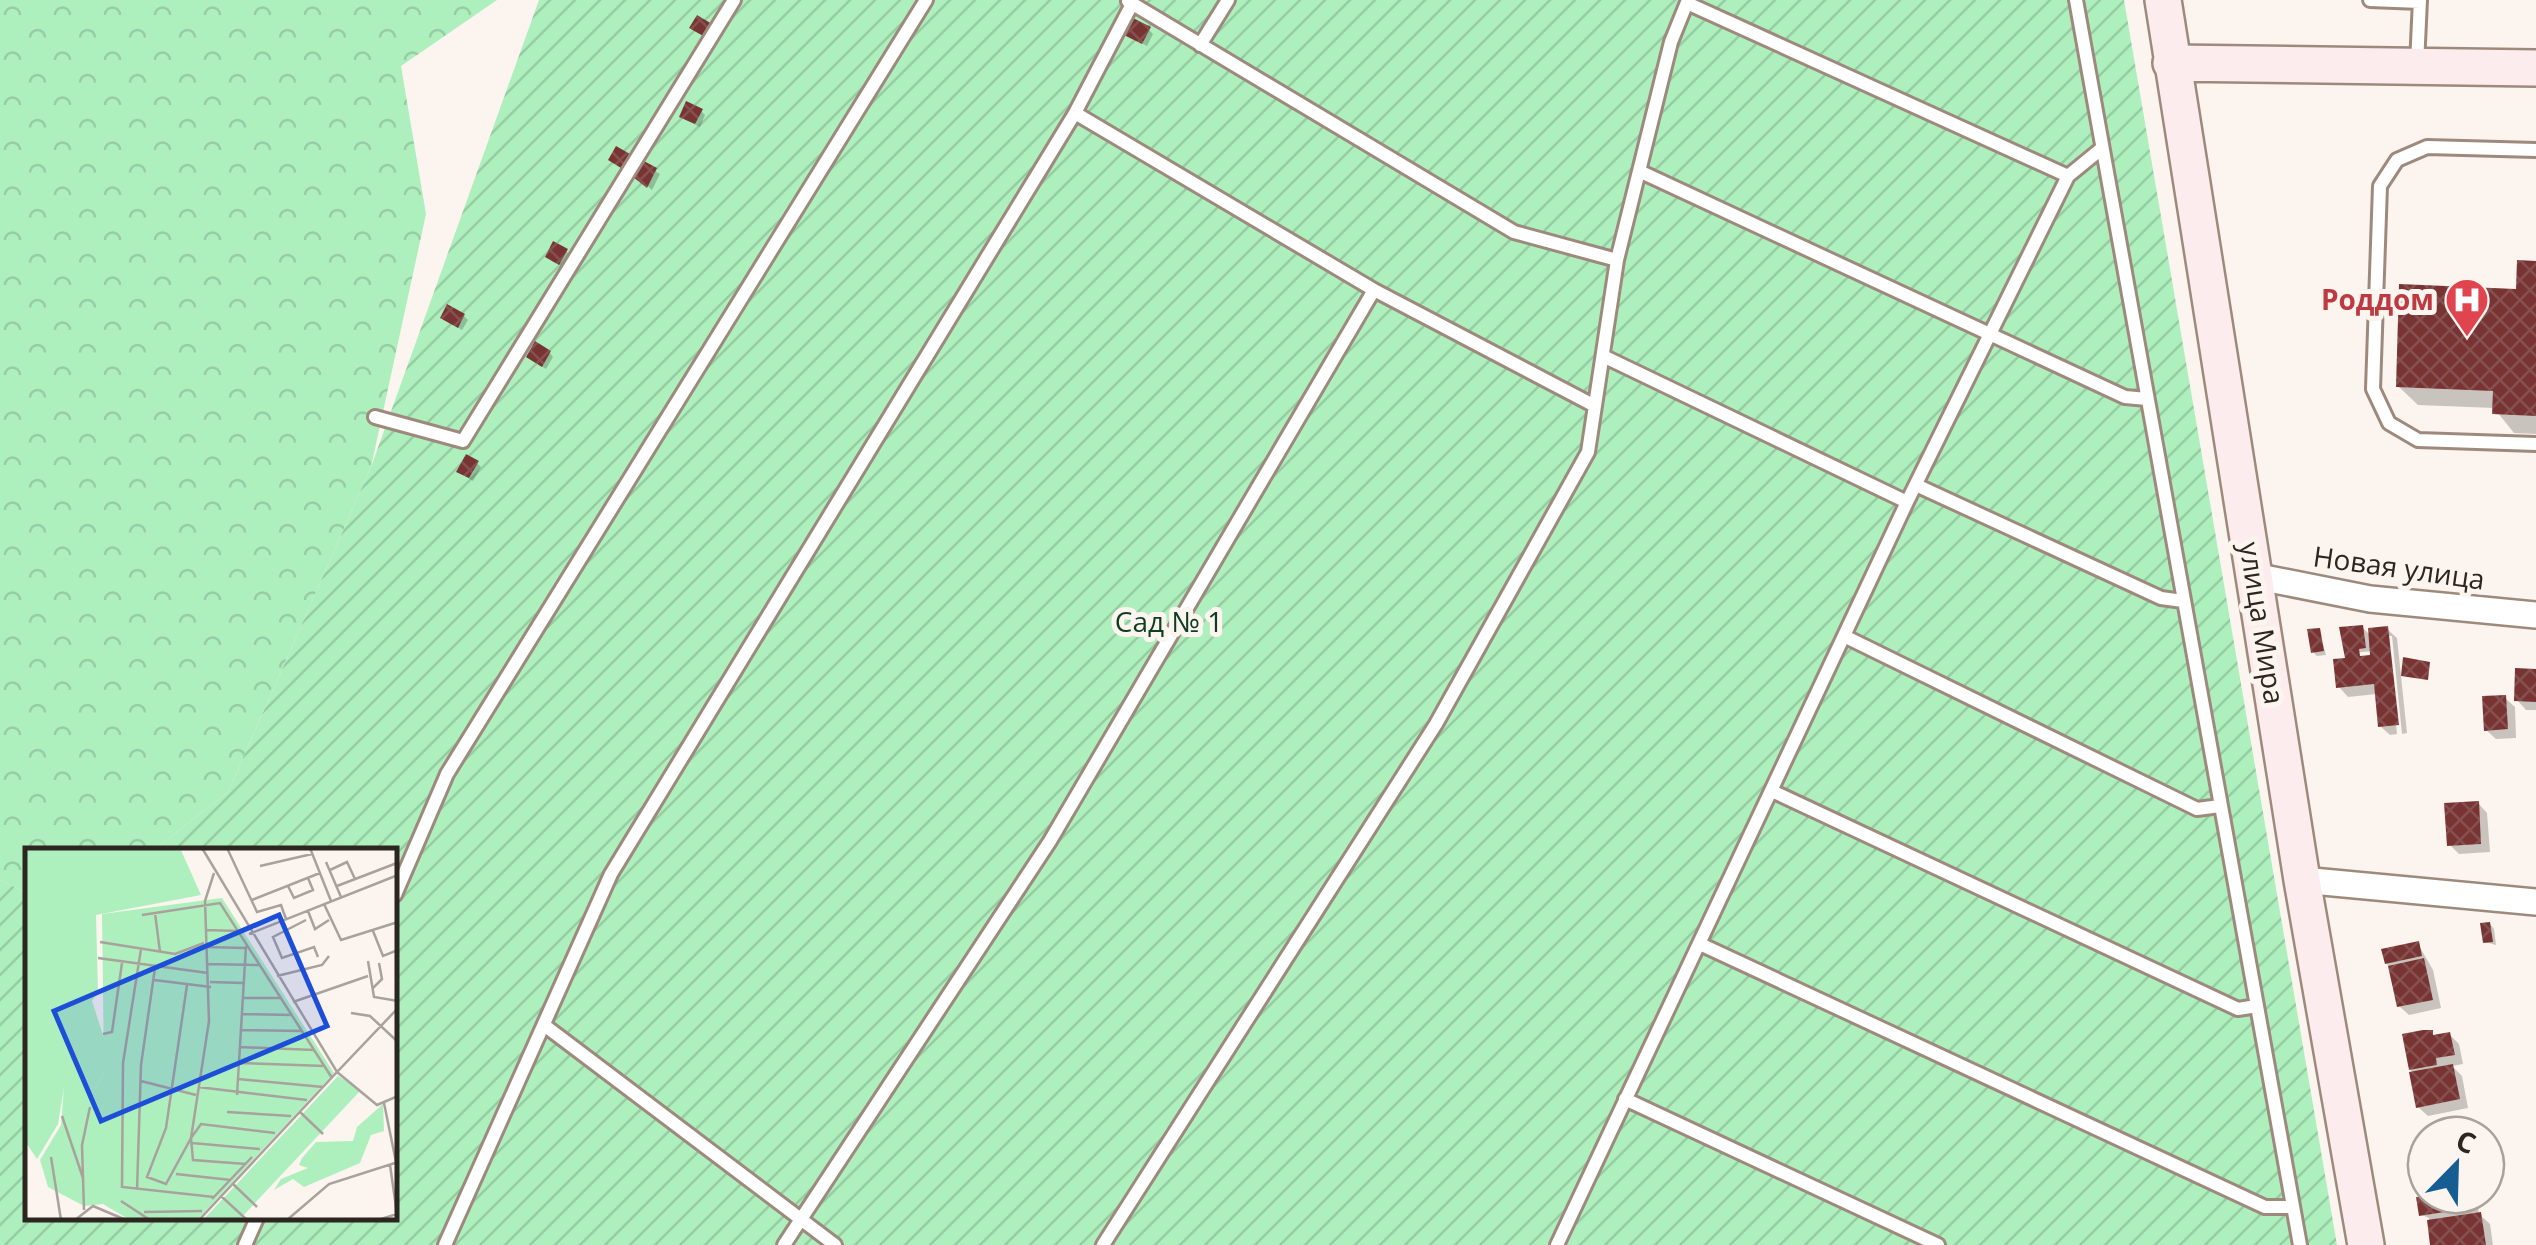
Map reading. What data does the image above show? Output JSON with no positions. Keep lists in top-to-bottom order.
{
  "streets": {
    "main road": ["улица Мира"],
    "street": ["Новая улица"]
  },
  "crossings": [
    ["Новая улица", "улица Мира"]
  ],
  "parks": ["Сад № 1"],
  "places": {
    "hospital": ["Роддом"]
  },
  "north": "top right"
}
